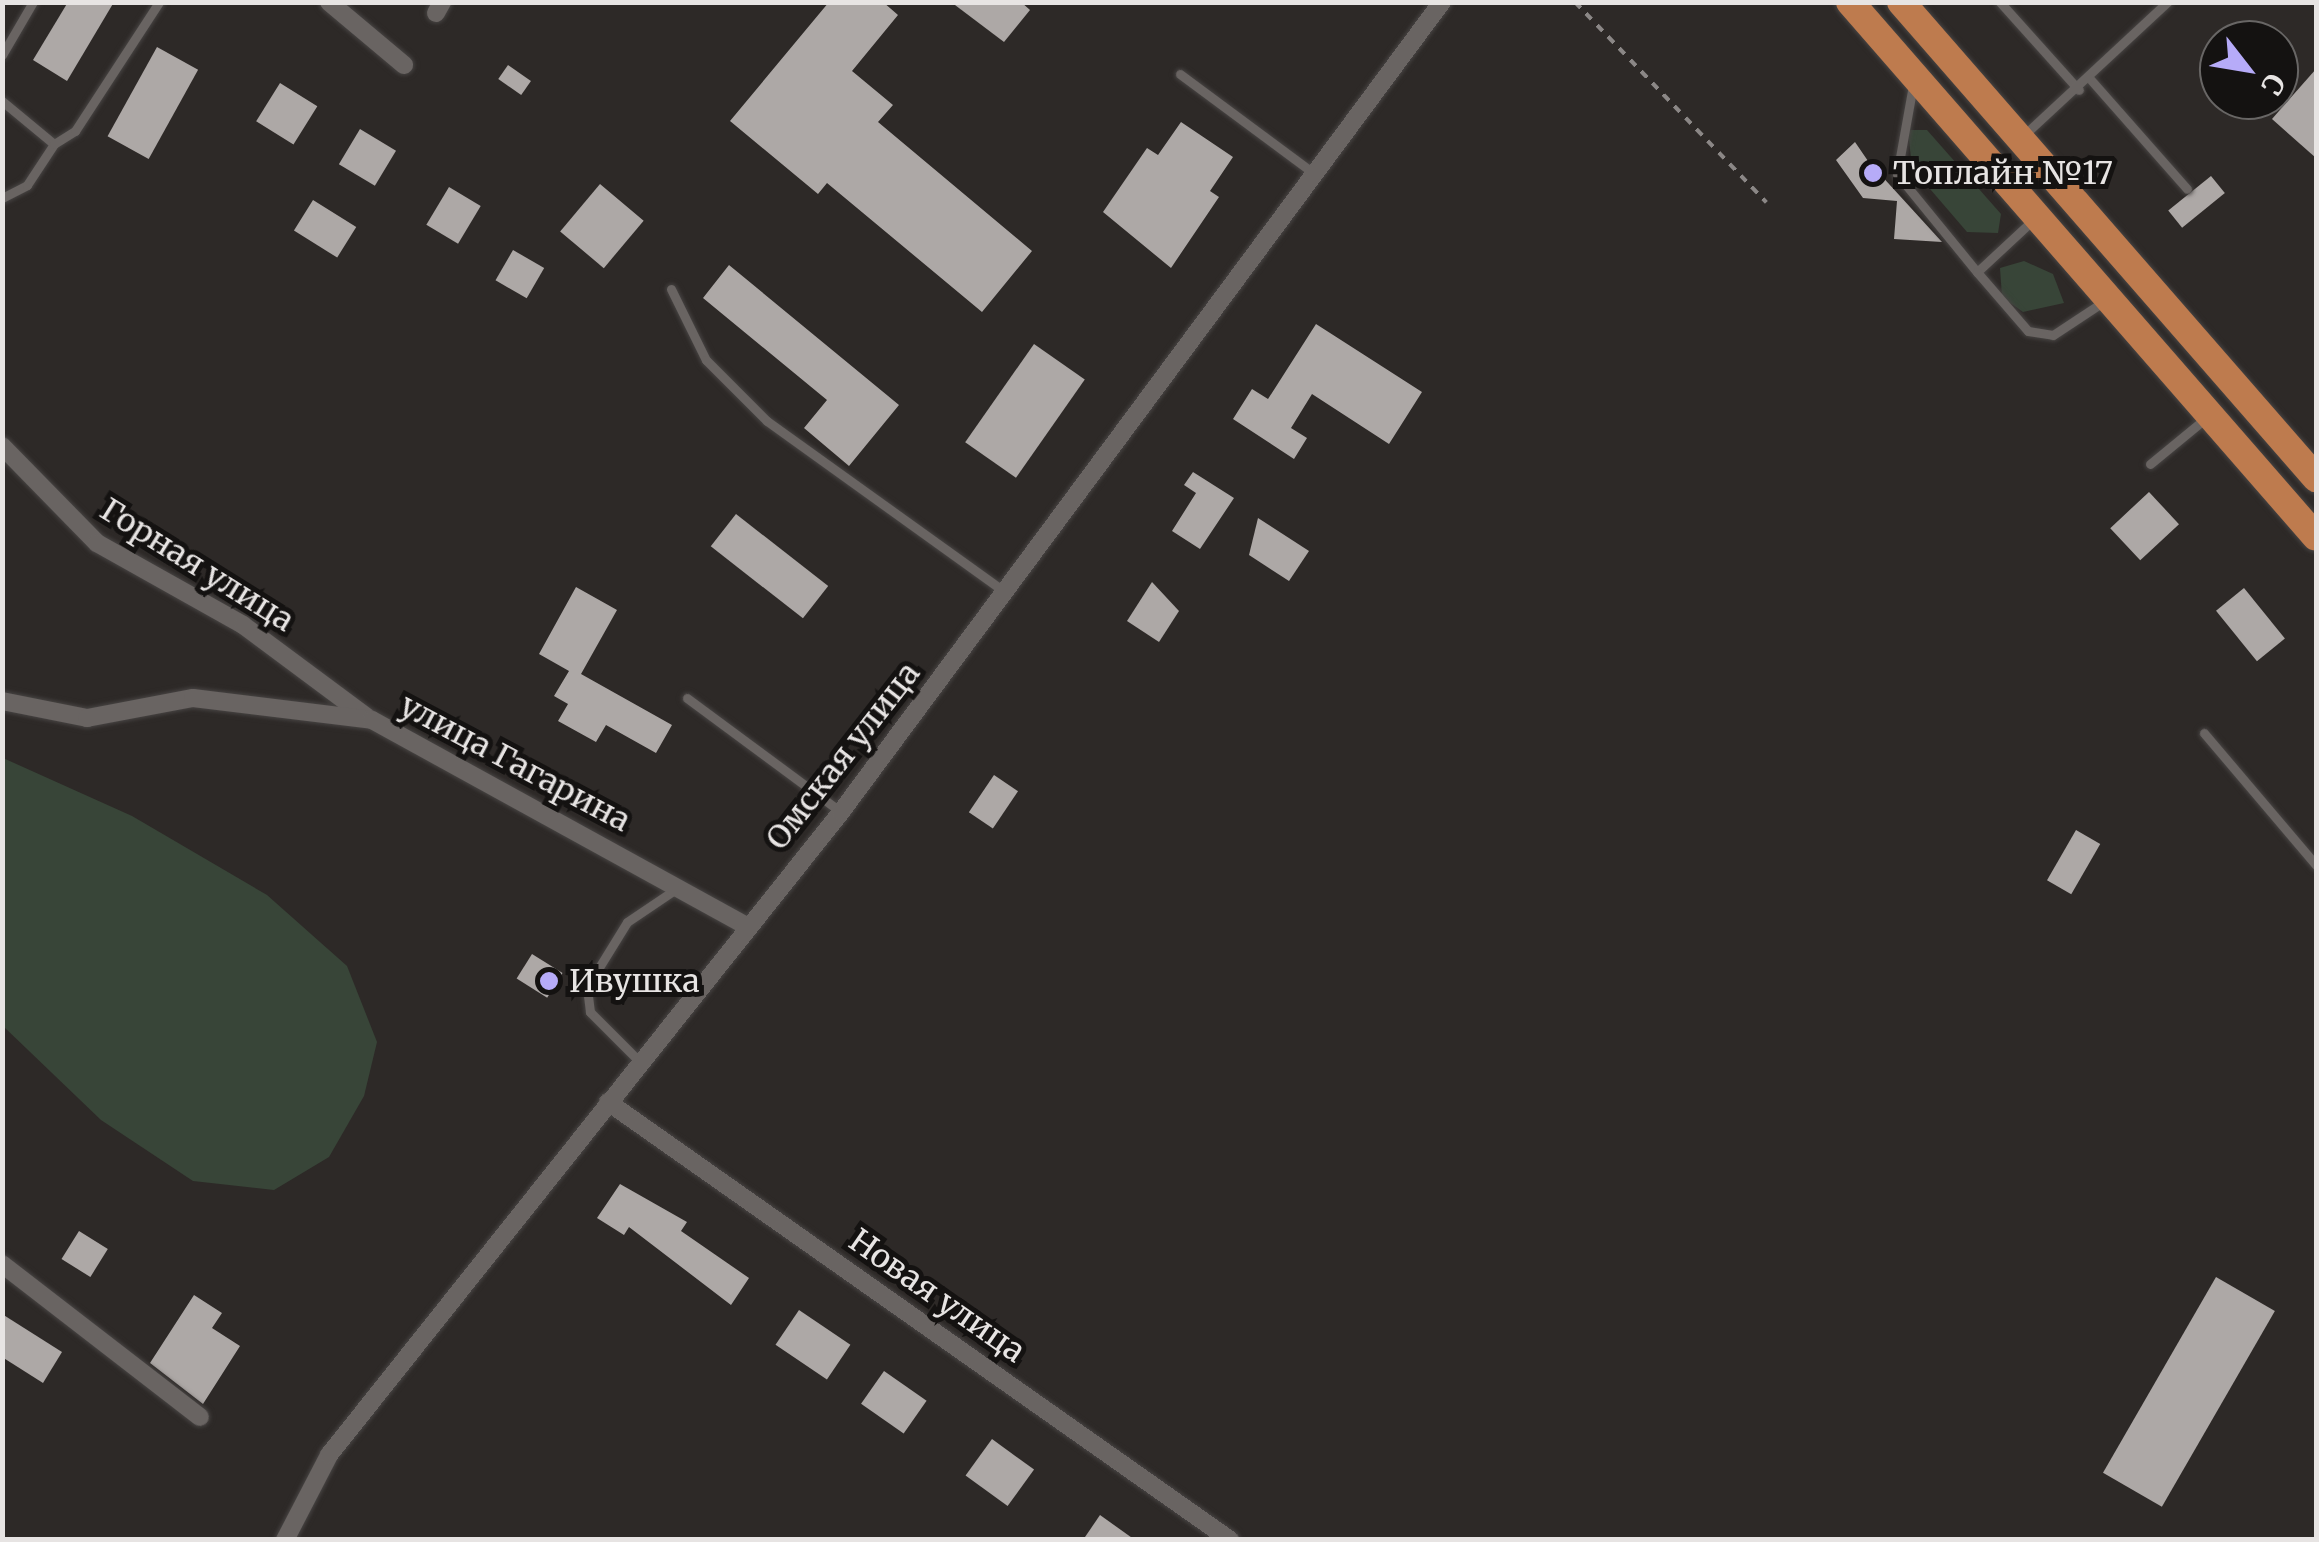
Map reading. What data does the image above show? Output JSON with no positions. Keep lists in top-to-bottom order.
{
  "streets": {
    "street": [
      "Горная улица",
      "Омская улица",
      "улица Гагарина",
      "Новая улица"
    ]
  },
  "crossings": [
    ["Горная улица", "улица Гагарина"],
    ["Омская улица", "улица Гагарина"],
    ["Омская улица", "Новая улица"]
  ],
  "places": ["Топлайн №17", "Ивушка"],
  "north": "bottom right"
}
